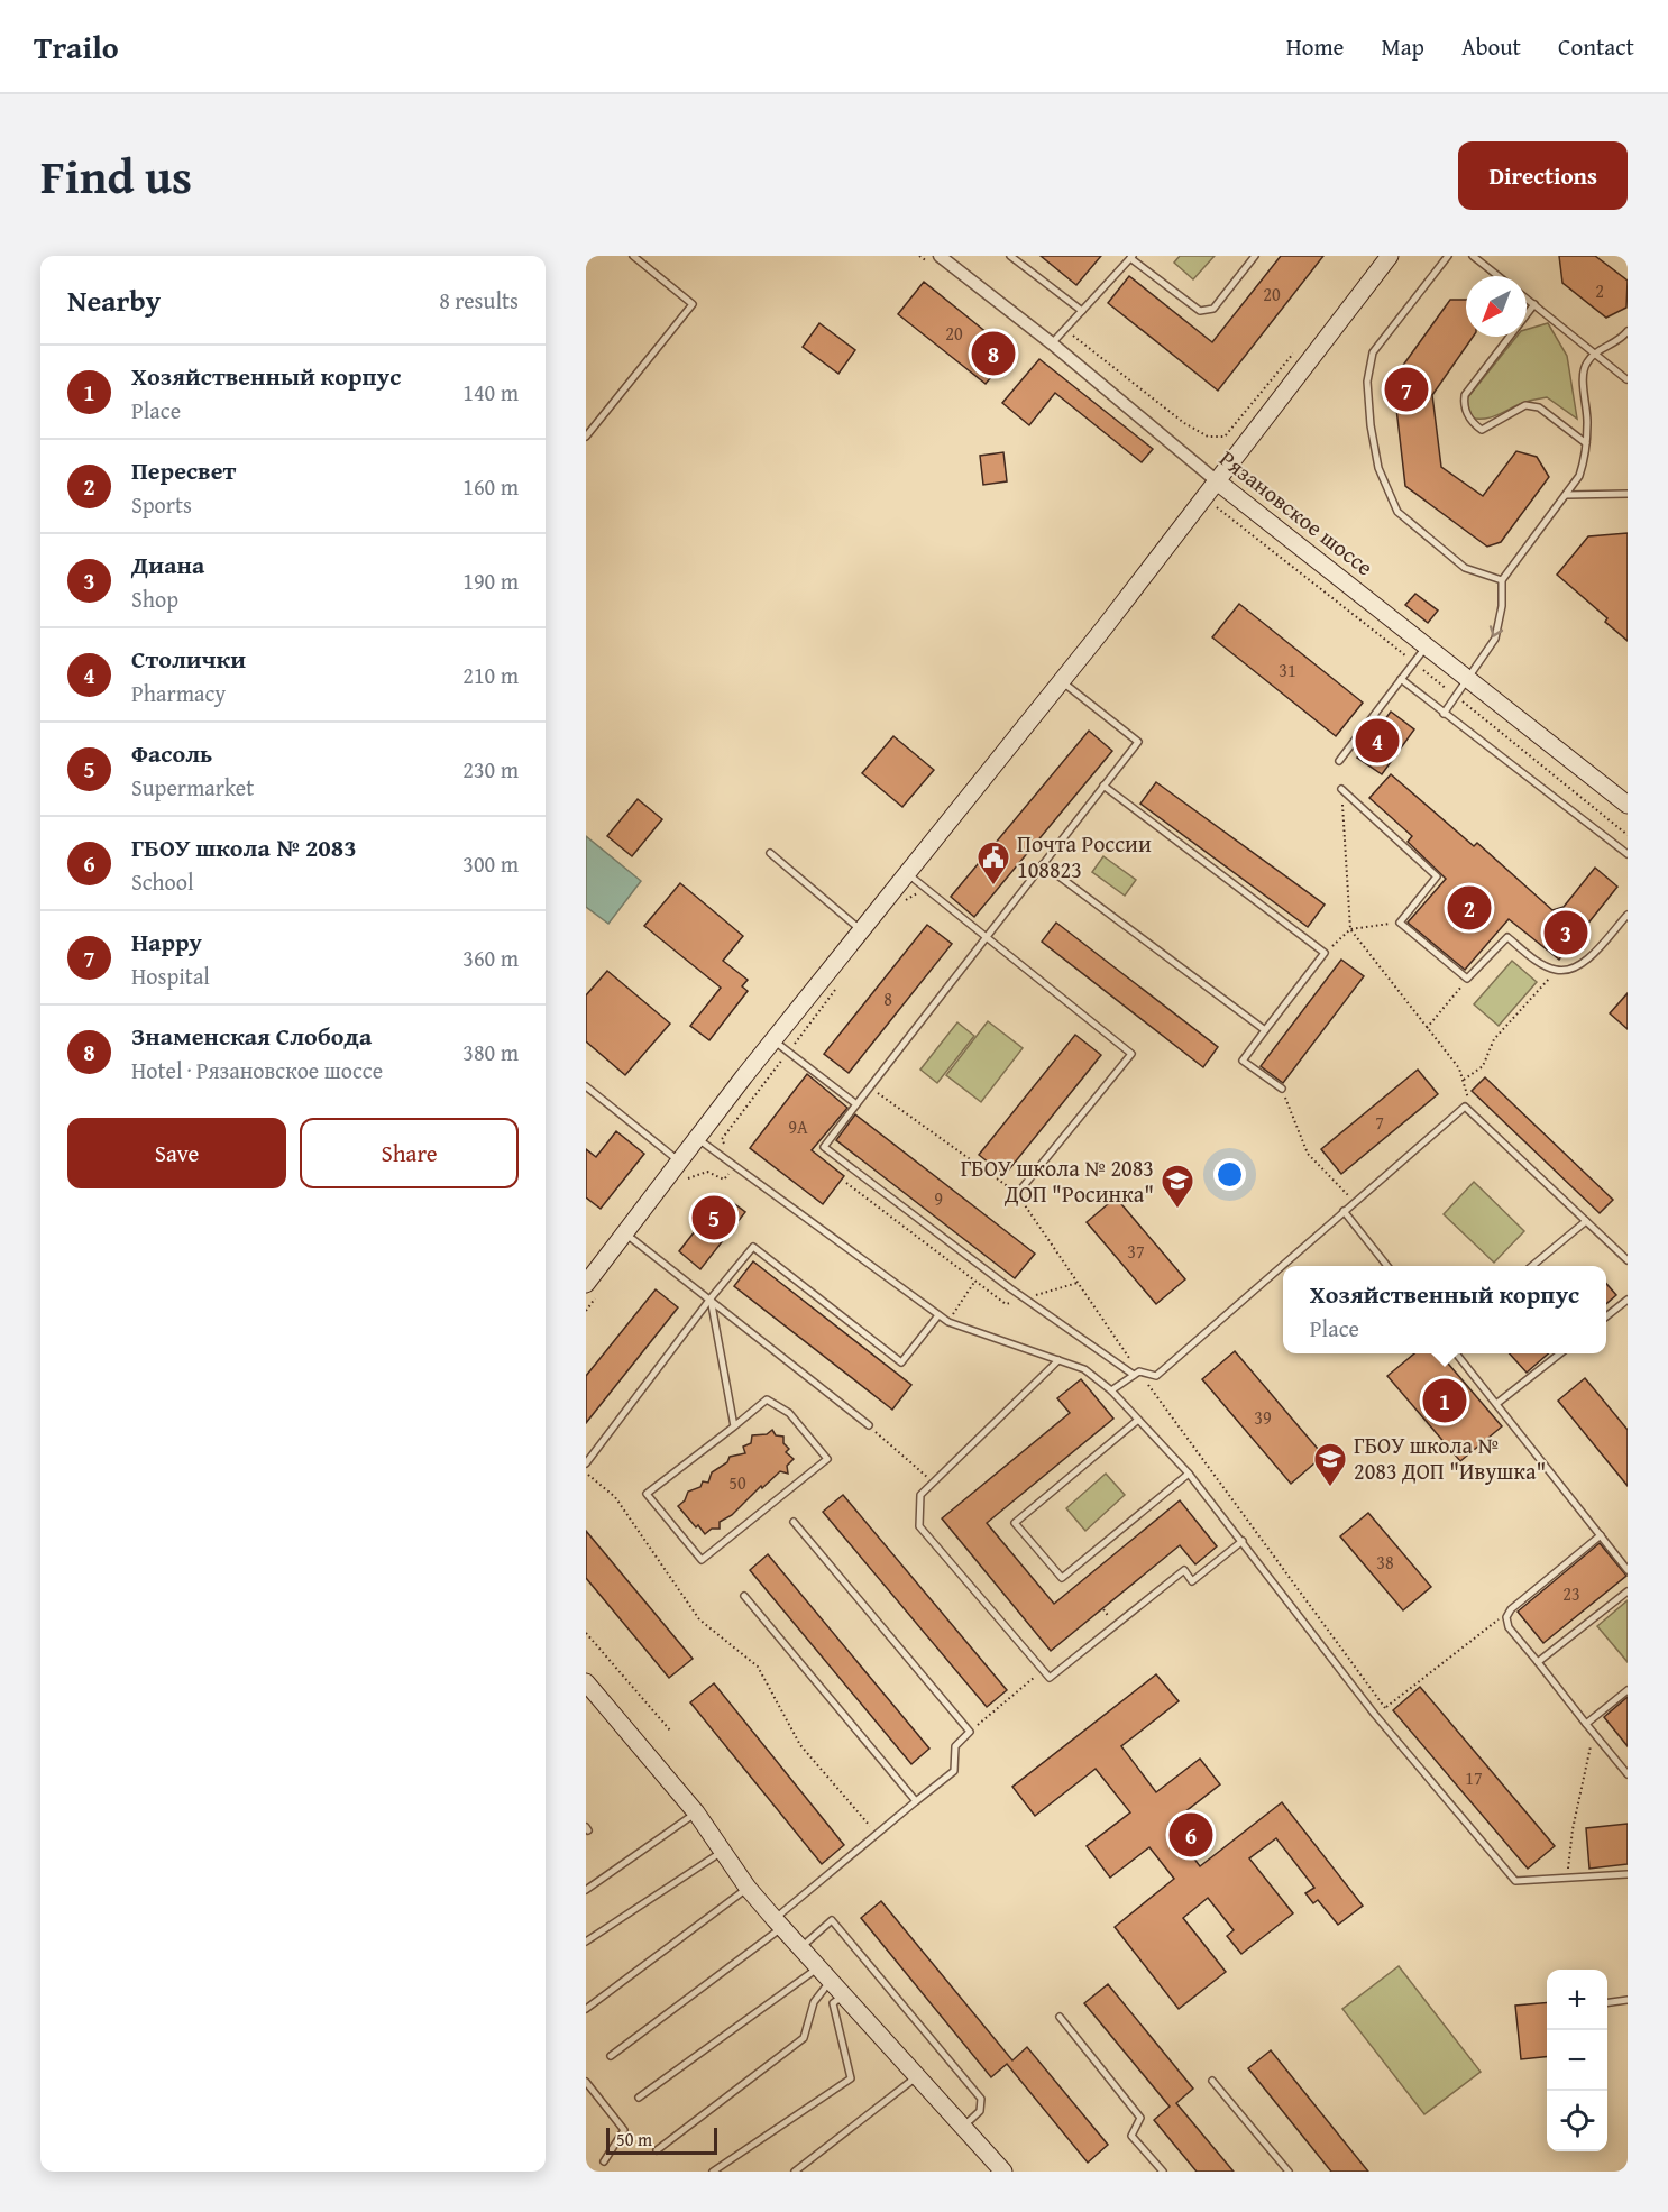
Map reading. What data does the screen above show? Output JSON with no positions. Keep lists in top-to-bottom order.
{
  "streets": {
    "street": ["Рязановское шоссе"]
  },
  "places": {
    "public building": ["Почта России 108823"],
    "school or university": ["ГБОУ школа № 2083 ДОП \"Росинка\"", "ГБОУ школа № 2083 ДОП \"Ивушка\""]
  },
  "house_numbers": [
    "2",
    "20",
    "20",
    "31",
    "8",
    "7",
    "9А",
    "9",
    "37",
    "39",
    "50",
    "38",
    "23",
    "17"
  ],
  "scale_bar": "50 m",
  "north": "bottom left",
  "page": {
    "header": "Trailo",
    "nav": [
      "Home",
      "Map",
      "About",
      "Contact"
    ],
    "title": "Find us",
    "buttons": [
      "Directions",
      ["Save", "Share"]
    ],
    "heading": ["Nearby", "8 results"],
    "pins": [
      "8",
      "7",
      "4",
      "2",
      "3",
      "5",
      "1",
      "6"
    ],
    "list": [
      {
        "mark": "1",
        "name": "Хозяйственный корпус",
        "note": "Place",
        "value": "140 m"
      },
      {
        "mark": "2",
        "name": "Пересвет",
        "note": "Sports",
        "value": "160 m"
      },
      {
        "mark": "3",
        "name": "Диана",
        "note": "Shop",
        "value": "190 m"
      },
      {
        "mark": "4",
        "name": "Столички",
        "note": "Pharmacy",
        "value": "210 m"
      },
      {
        "mark": "5",
        "name": "Фасоль",
        "note": "Supermarket",
        "value": "230 m"
      },
      {
        "mark": "6",
        "name": "ГБОУ школа № 2083",
        "note": "School",
        "value": "300 m"
      },
      {
        "mark": "7",
        "name": "Happy",
        "note": "Hospital",
        "value": "360 m"
      },
      {
        "mark": "8",
        "name": "Знаменская Слобода",
        "note": "Hotel · Рязановское шоссе",
        "value": "380 m"
      }
    ],
    "popup": ["Хозяйственный корпус", "Place"],
    "map_buttons": ["+", "−"],
    "scale": "50 m"
  }
}
